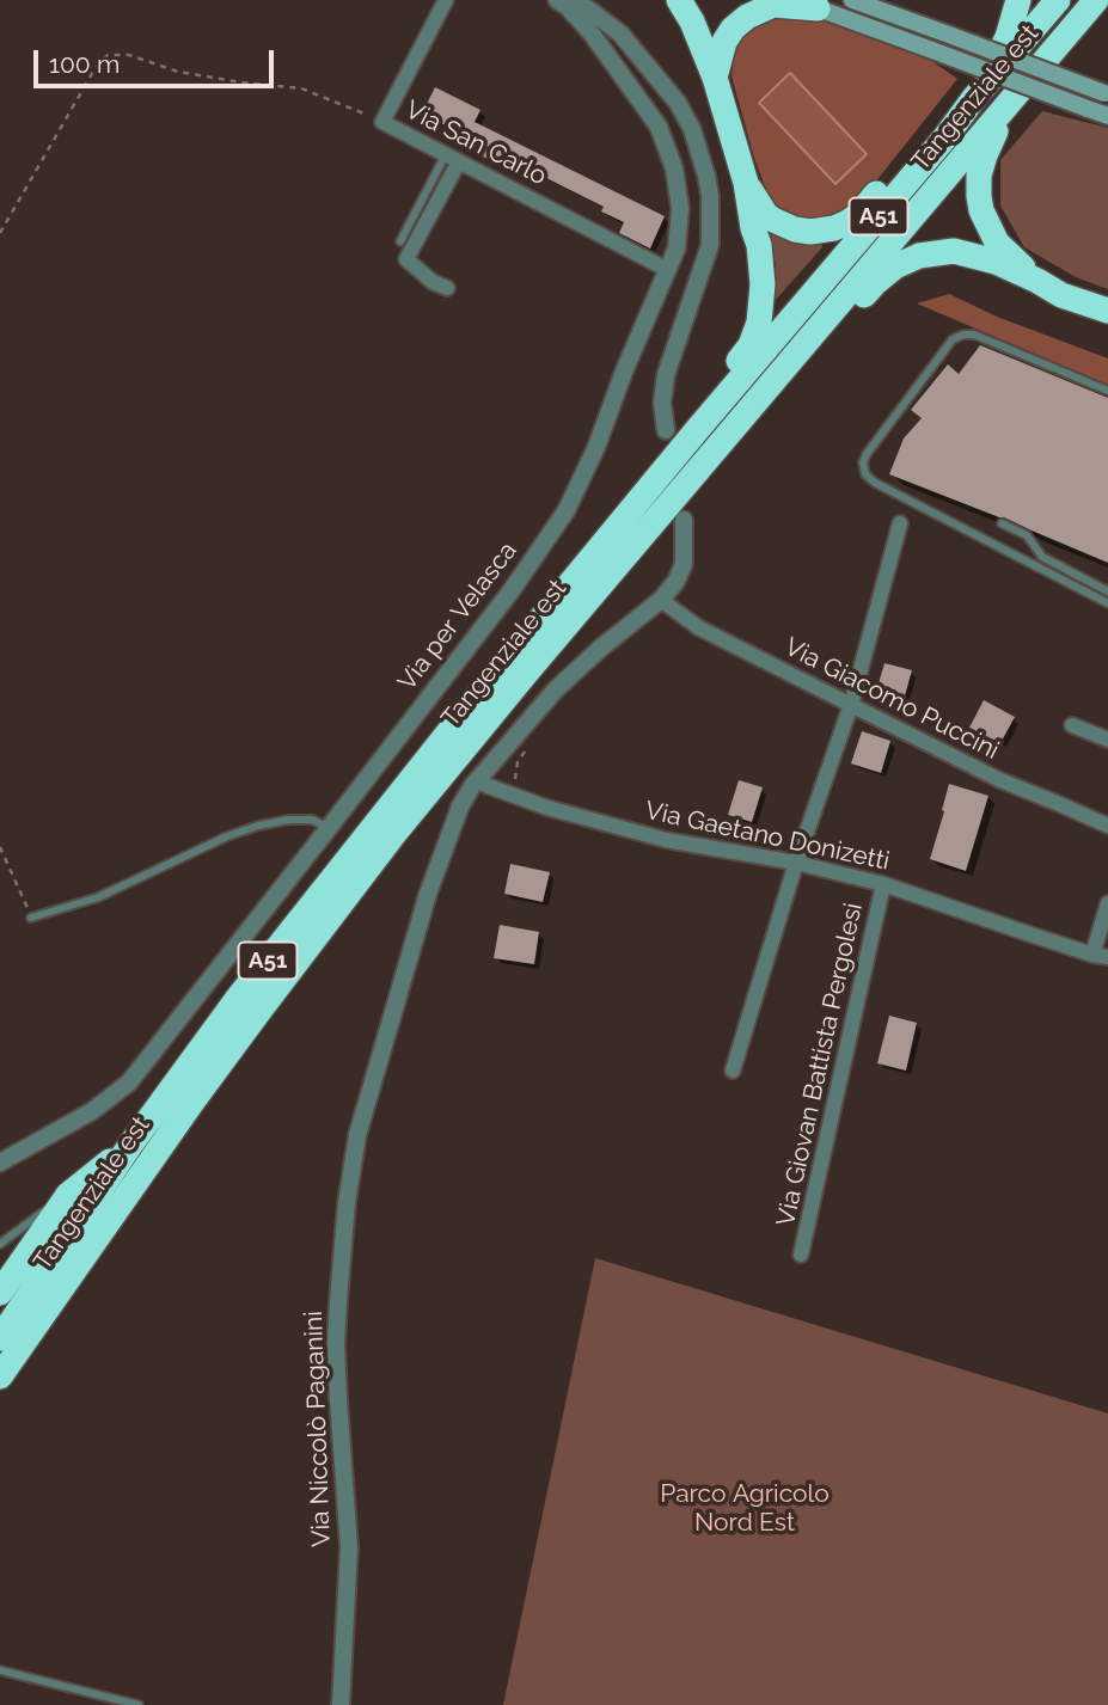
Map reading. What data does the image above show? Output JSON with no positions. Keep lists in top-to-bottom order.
{
  "streets": {
    "highway": ["Tangenziale est", "A51"],
    "street": [
      "Via San Carlo",
      "Via per Velasca",
      "Via Giacomo Puccini",
      "Via Gaetano Donizetti",
      "Via Giovan Battista Pergolesi",
      "Via Niccolò Paganini"
    ]
  },
  "crossings": [
    ["Via San Carlo", "Via per Velasca"],
    ["Via Giacomo Puccini", "Via Niccolò Paganini"],
    ["Via Gaetano Donizetti", "Via Giovan Battista Pergolesi"],
    ["Via Gaetano Donizetti", "Via Niccolò Paganini"]
  ],
  "parks": ["Parco Agricolo Nord Est"],
  "scale_bar": "100 m"
}
